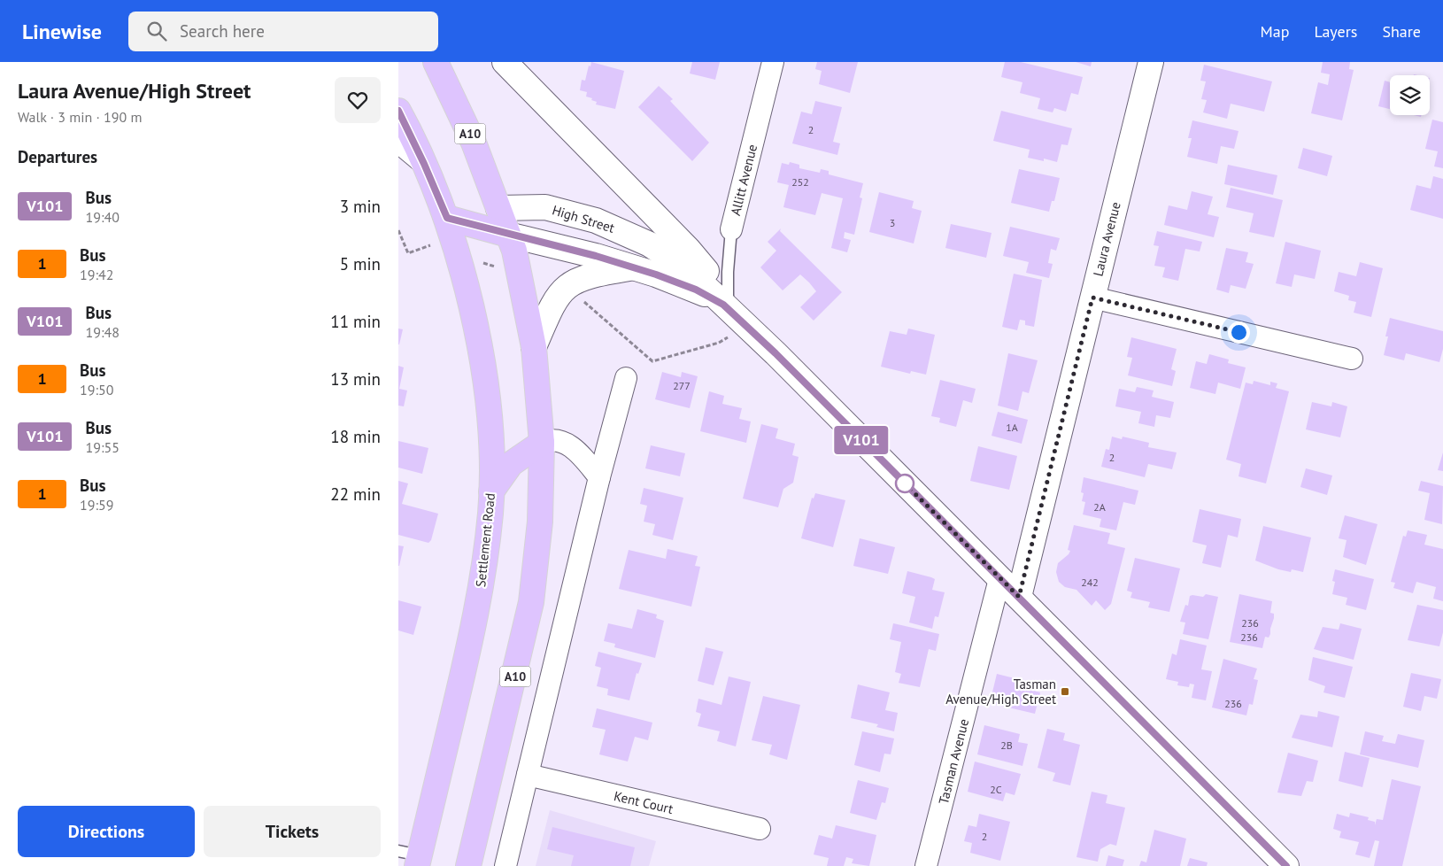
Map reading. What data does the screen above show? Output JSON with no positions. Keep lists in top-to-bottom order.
{
  "streets": {
    "highway": ["A10", "Settlement Road"],
    "street": [
      "Allitt Avenue",
      "High Street",
      "Laura Avenue",
      "Tasman Avenue",
      "Kent Court"
    ]
  },
  "crossings": [
    ["A10", "High Street"],
    ["Allitt Avenue", "High Street"],
    ["High Street", "Laura Avenue"],
    ["High Street", "Tasman Avenue"]
  ],
  "places": {
    "transit": ["Tasman Avenue/High Street"]
  },
  "lines": ["bus line V101"],
  "house_numbers": [
    "2",
    "252",
    "3",
    "277",
    "1A",
    "2",
    "2A",
    "242",
    "236",
    "236",
    "236",
    "2B",
    "2C",
    "2"
  ],
  "page": {
    "header": "Linewise",
    "search": "Search here",
    "nav": ["Map", "Layers", "Share"],
    "heading": [
      ["Laura Avenue/High Street", "Walk · 3 min · 190 m"],
      "Departures"
    ],
    "on_map": "V101",
    "list": [
      {
        "mark": "V101",
        "name": "Bus",
        "note": "19:40",
        "value": "3 min"
      },
      {
        "mark": "1",
        "name": "Bus",
        "note": "19:42",
        "value": "5 min"
      },
      {
        "mark": "V101",
        "name": "Bus",
        "note": "19:48",
        "value": "11 min"
      },
      {
        "mark": "1",
        "name": "Bus",
        "note": "19:50",
        "value": "13 min"
      },
      {
        "mark": "V101",
        "name": "Bus",
        "note": "19:55",
        "value": "18 min"
      },
      {
        "mark": "1",
        "name": "Bus",
        "note": "19:59",
        "value": "22 min"
      }
    ],
    "buttons": ["Directions", "Tickets"]
  }
}
